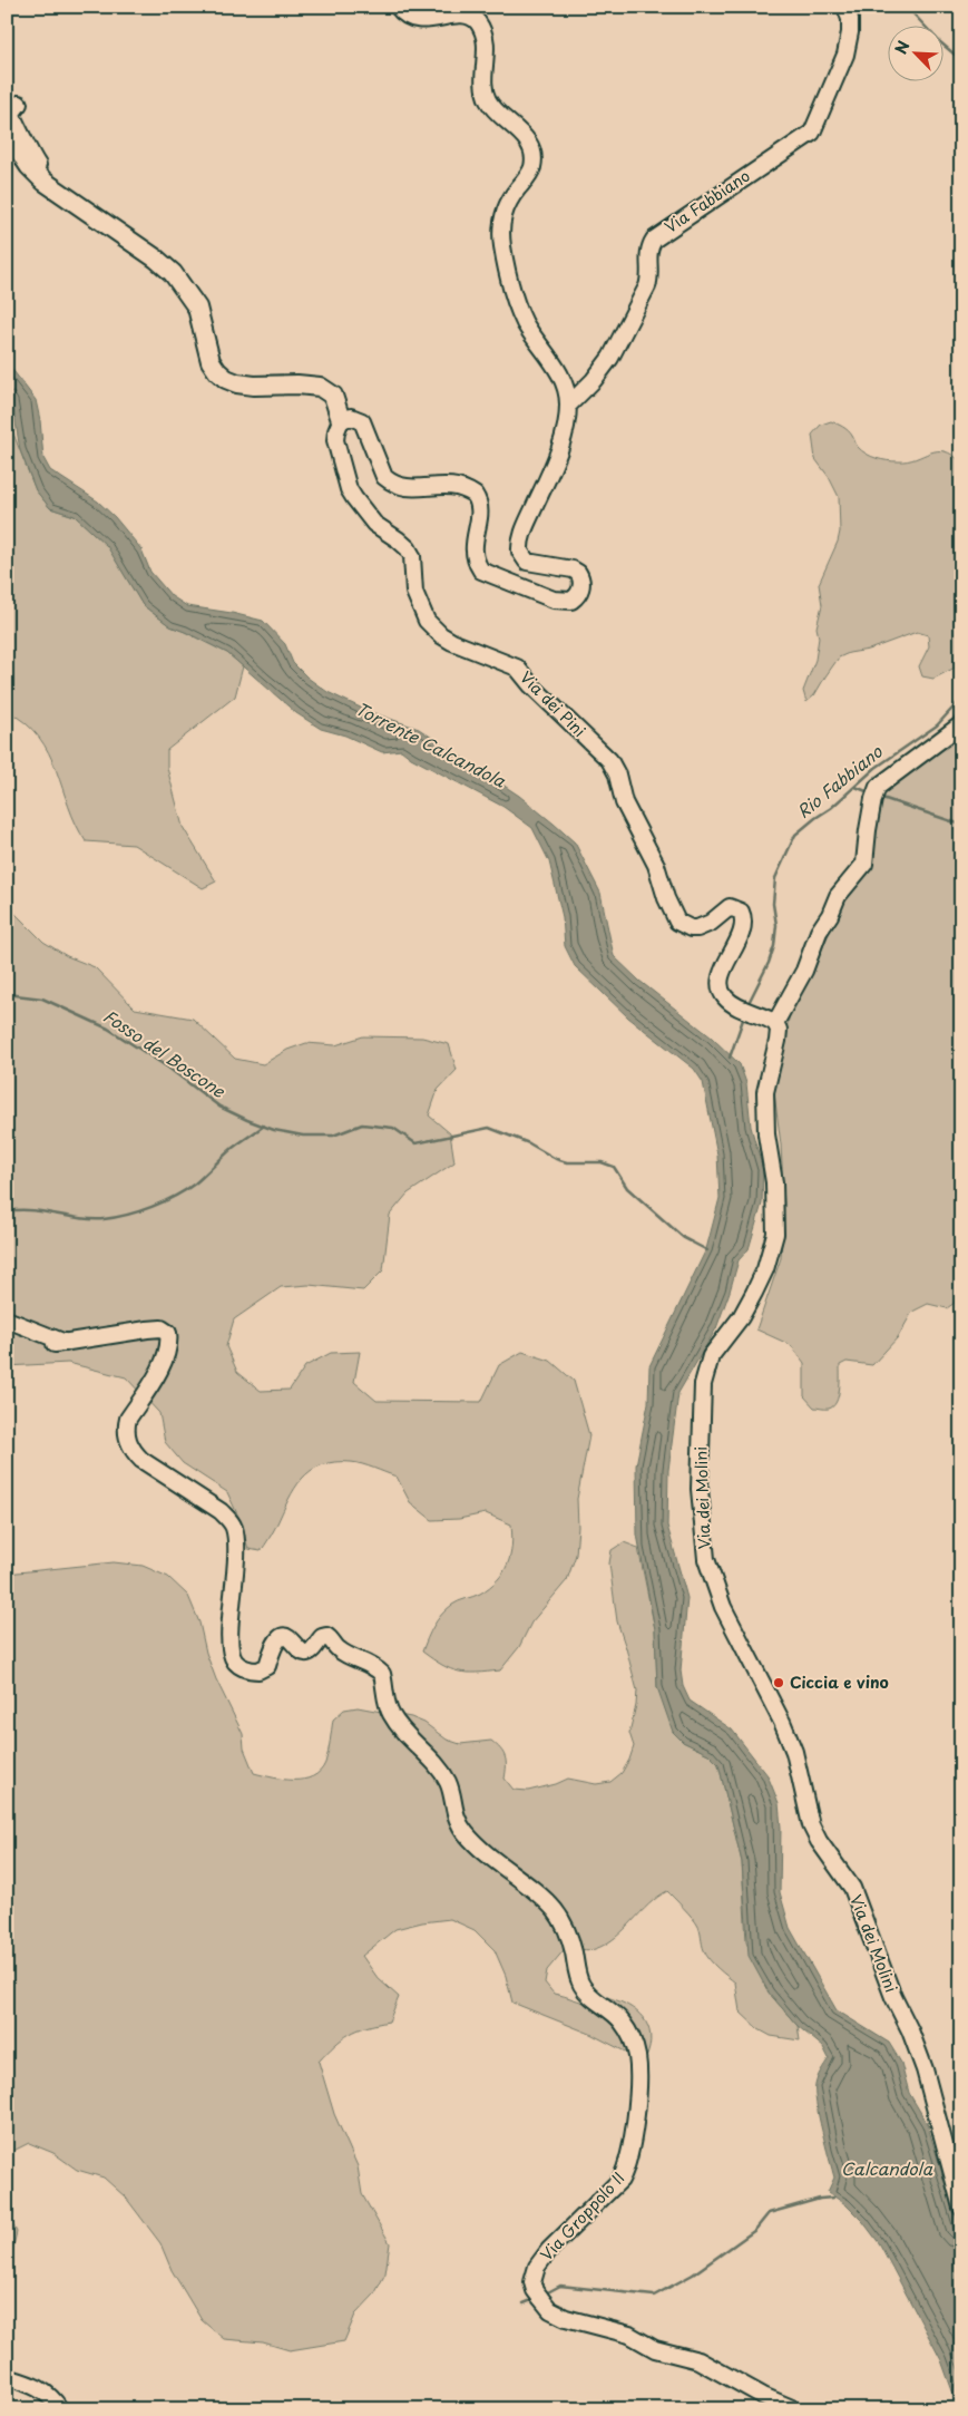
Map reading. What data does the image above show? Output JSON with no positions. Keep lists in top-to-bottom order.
{
  "streets": {
    "street": [
      "Via Fabbiano",
      "Via dei Pini",
      "Via dei Molini",
      "Via Groppolo II"
    ]
  },
  "crossings": [
    ["Via dei Pini", "Via dei Molini"]
  ],
  "water": [
    "Torrente Calcandola",
    "Rio Fabbiano",
    "Fosso del Boscone",
    "Calcandola"
  ],
  "places": ["Ciccia e vino"],
  "north": "top left"
}
